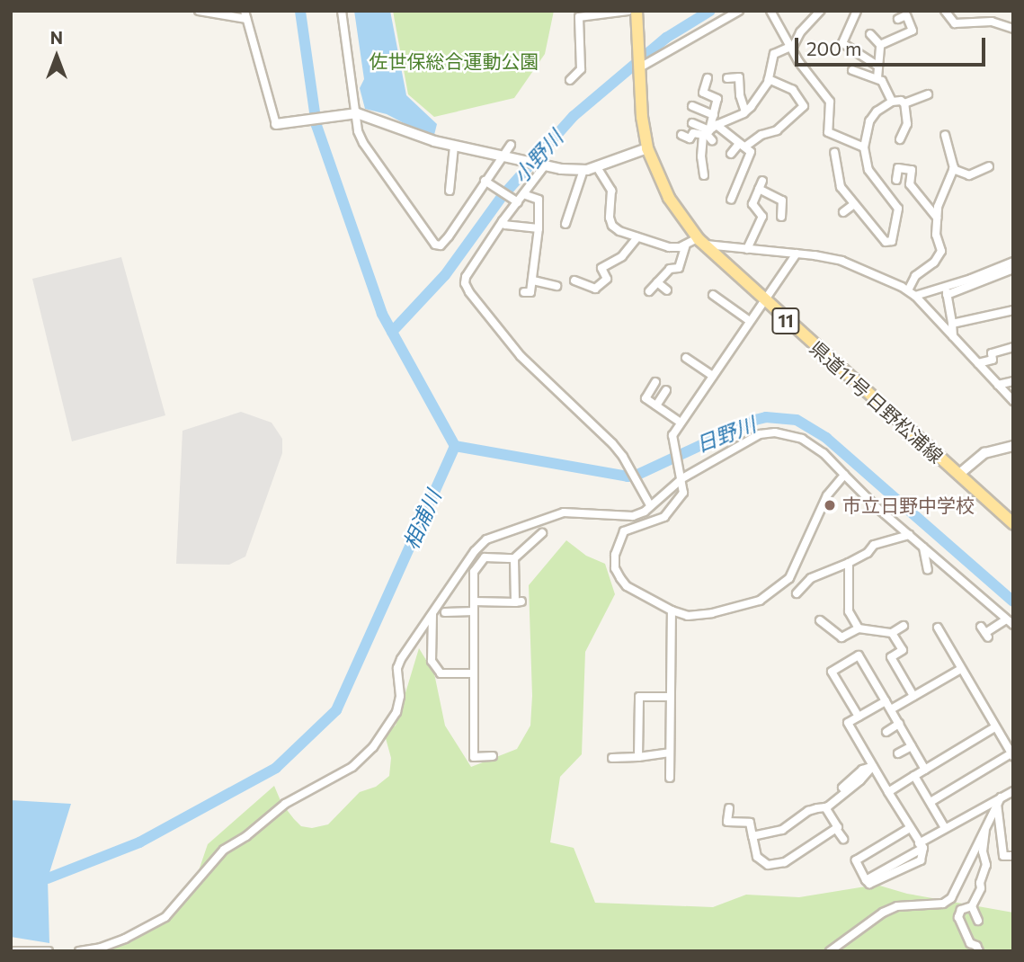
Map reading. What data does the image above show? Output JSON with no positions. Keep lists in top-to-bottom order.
{
  "streets": {
    "main road": ["11", "県道11号 日野松浦線"]
  },
  "water": ["小野川", "日野川", "相浦川"],
  "parks": ["佐世保総合運動公園"],
  "places": ["市立日野中学校"],
  "scale_bar": "200 m",
  "north": "top"
}
